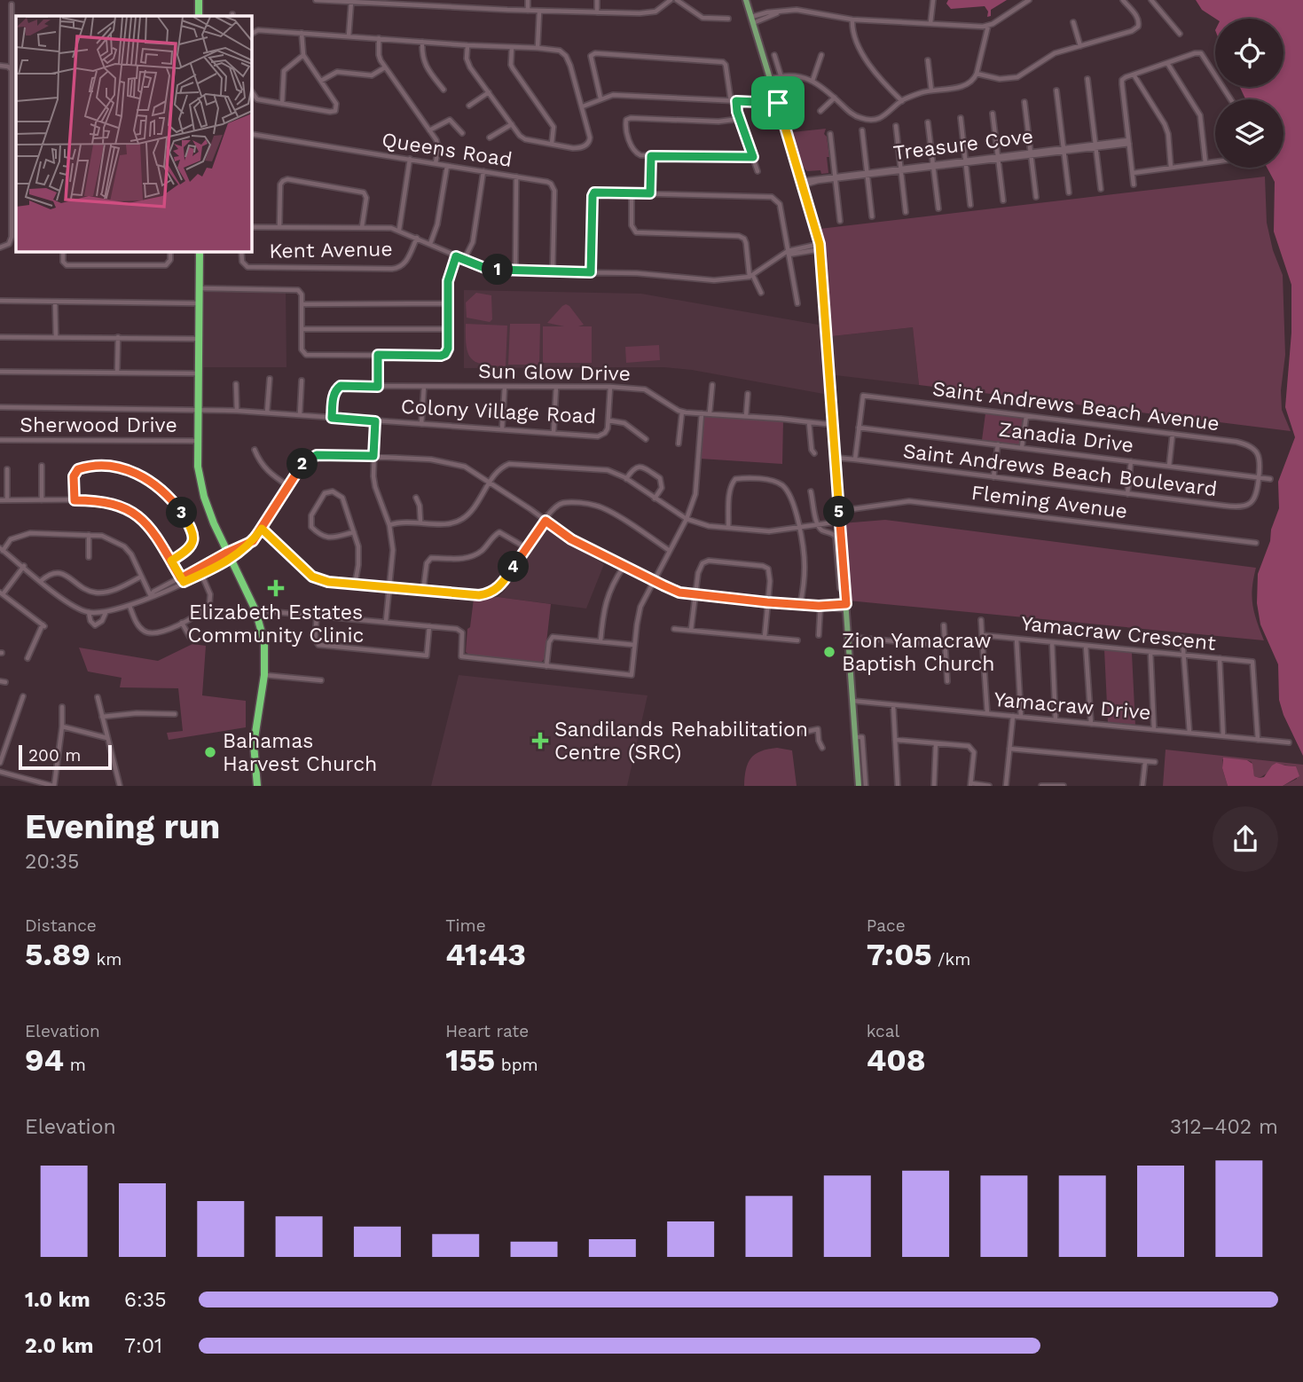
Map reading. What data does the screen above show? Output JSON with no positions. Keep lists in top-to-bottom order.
{
  "streets": {
    "street": [
      "Treasure Cove",
      "Queens Road",
      "Kent Avenue",
      "Sun Glow Drive",
      "Saint Andrews Beach Avenue",
      "Colony Village Road",
      "Sherwood Drive",
      "Zanadia Drive",
      "Saint Andrews Beach Boulevard",
      "Fleming Avenue",
      "Yamacraw Crescent",
      "Yamacraw Drive"
    ]
  },
  "crossings": [
    ["Sun Glow Drive", "Colony Village Road"],
    ["Saint Andrews Beach Avenue", "Zanadia Drive"],
    ["Saint Andrews Beach Avenue", "Saint Andrews Beach Boulevard"],
    ["Zanadia Drive", "Saint Andrews Beach Boulevard"],
    ["Yamacraw Crescent", "Yamacraw Drive"]
  ],
  "places": {
    "health": ["Elizabeth Estates Community Clinic", "Sandilands Rehabilitation Centre (SRC)"],
    "other": ["Zion Yamacraw Baptish Church", "Bahamas Harvest Church"]
  },
  "scale_bar": "200 m",
  "page": {
    "pins": [
      "1",
      "2",
      "5",
      "3",
      "4"
    ],
    "scale": "200 m",
    "heading": ["Evening run", "20:35"],
    "stats": [
      ["Distance", "5.89 km"],
      ["Time", "41:43"],
      ["Pace", "7:05 /km"],
      ["Elevation", "94 m"],
      ["Heart rate", "155 bpm"],
      ["kcal", "408"]
    ],
    "chart": ["Elevation", "312–402 m"],
    "list": [
      {
        "name": "1.0 km",
        "note": "6:35"
      },
      {
        "name": "2.0 km",
        "note": "7:01"
      }
    ]
  }
}
